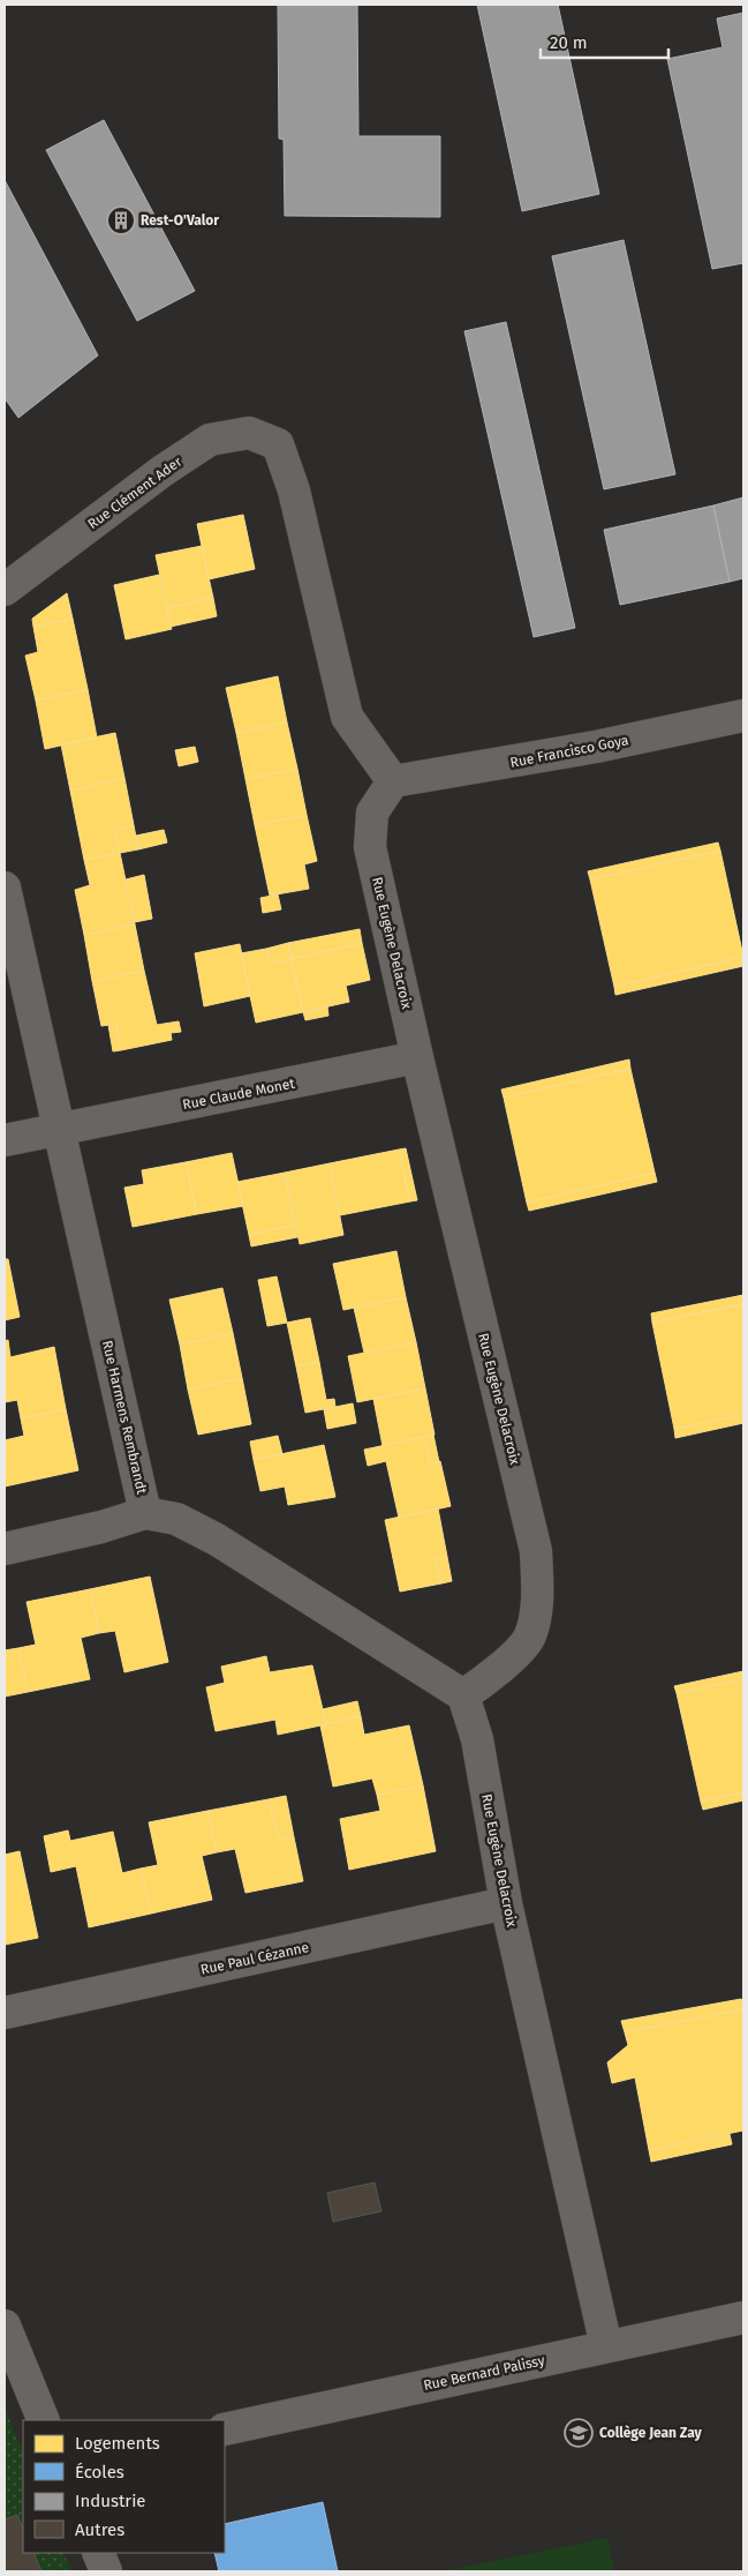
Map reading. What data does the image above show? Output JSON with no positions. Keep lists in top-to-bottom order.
{
  "streets": {
    "street": [
      "Rue Clément Ader",
      "Rue Francisco Goya",
      "Rue Eugène Delacroix",
      "Rue Claude Monet",
      "Rue Harmens Rembrandt",
      "Rue Paul Cézanne",
      "Rue Bernard Palissy"
    ]
  },
  "crossings": [
    ["Rue Clément Ader", "Rue Francisco Goya"],
    ["Rue Clément Ader", "Rue Eugène Delacroix"],
    ["Rue Francisco Goya", "Rue Eugène Delacroix"],
    ["Rue Eugène Delacroix", "Rue Claude Monet"],
    ["Rue Eugène Delacroix", "Rue Harmens Rembrandt"],
    ["Rue Eugène Delacroix", "Rue Paul Cézanne"],
    ["Rue Eugène Delacroix", "Rue Bernard Palissy"],
    ["Rue Claude Monet", "Rue Harmens Rembrandt"]
  ],
  "places": {
    "building": ["Rest-O'Valor"],
    "school or university": ["Collège Jean Zay"]
  },
  "legend": [
    "Logements",
    "Écoles",
    "Industrie",
    "Autres"
  ],
  "scale_bar": "20 m"
}
